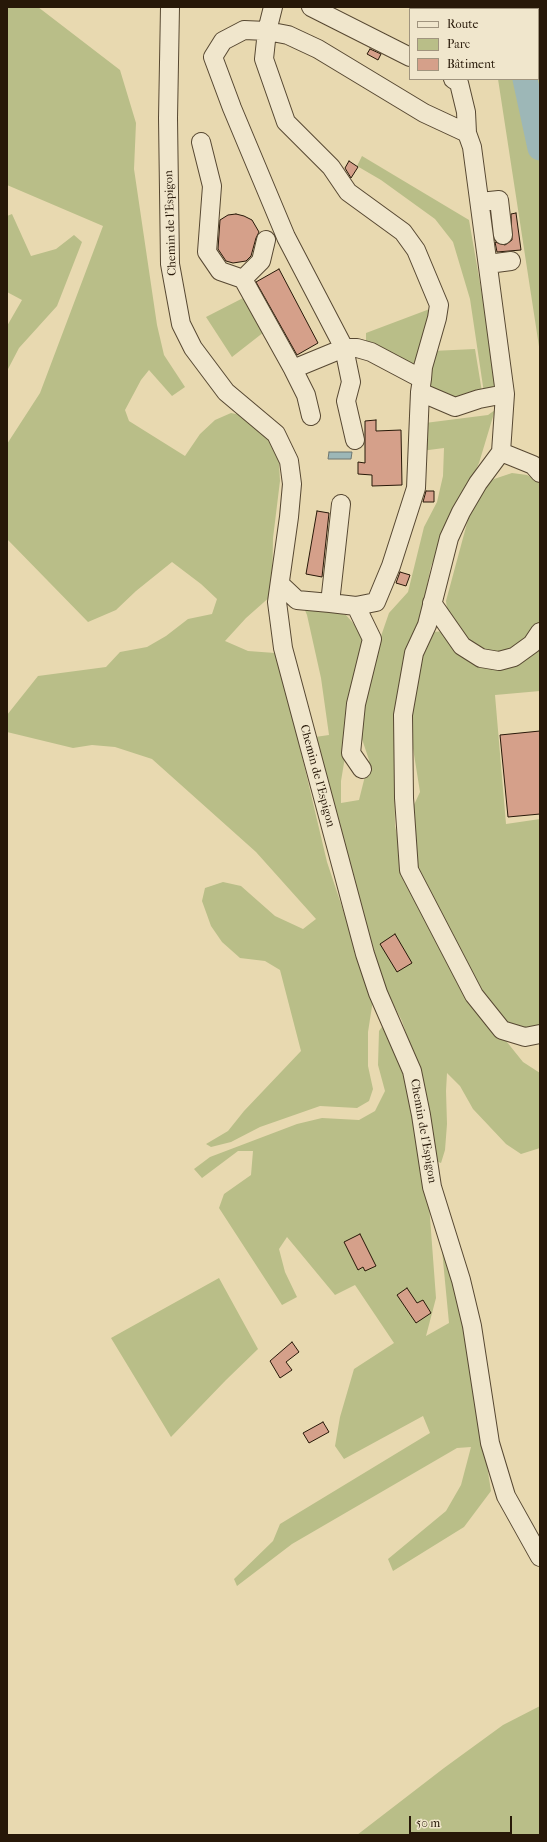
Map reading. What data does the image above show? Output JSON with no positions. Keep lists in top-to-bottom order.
{
  "streets": {
    "street": ["Chemin de l'Espigon"]
  },
  "legend": ["Route", "Parc", "Bâtiment"],
  "scale_bar": "50 m"
}
